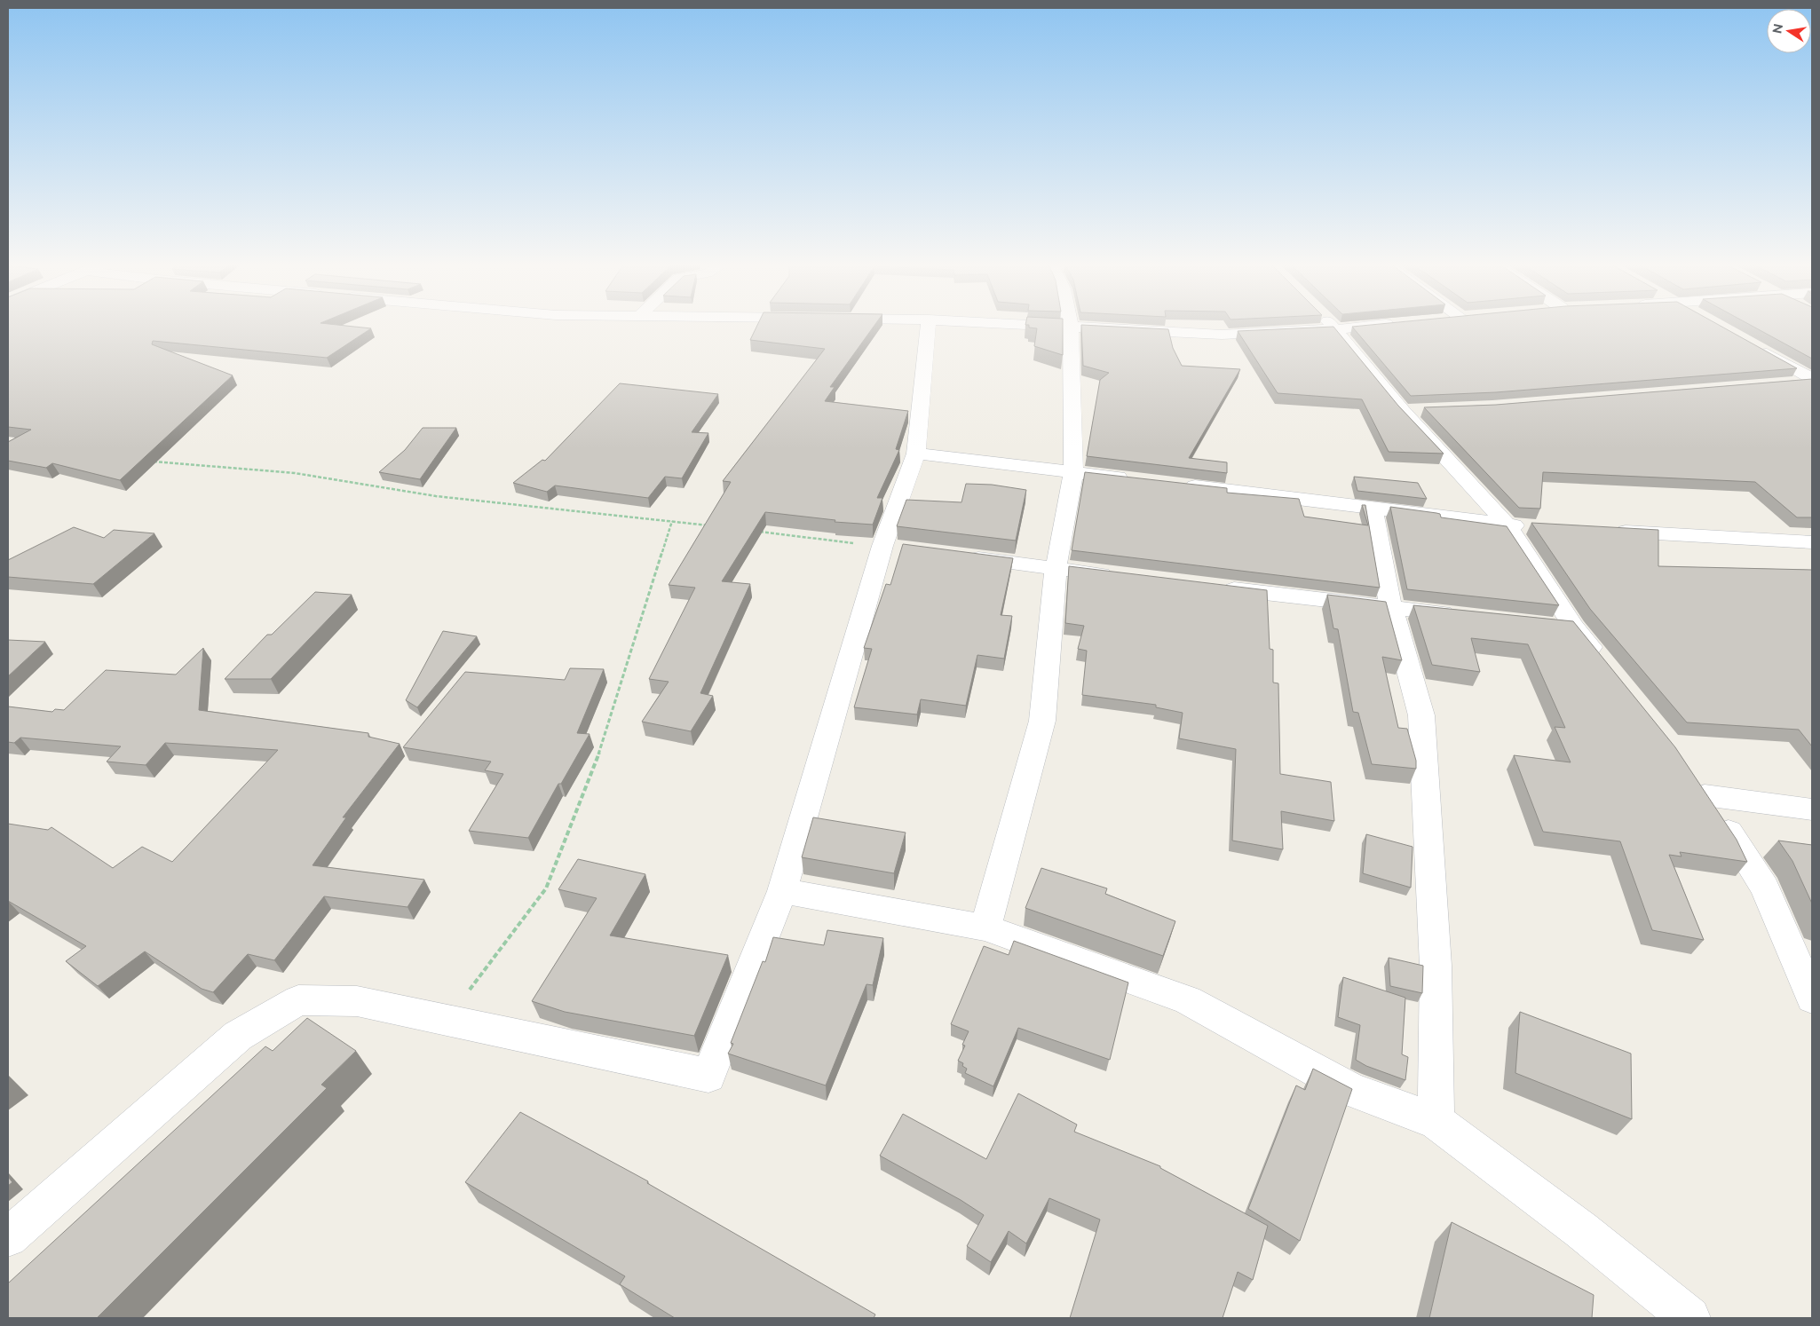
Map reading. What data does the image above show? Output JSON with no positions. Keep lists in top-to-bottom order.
{
  "north": "left"
}
